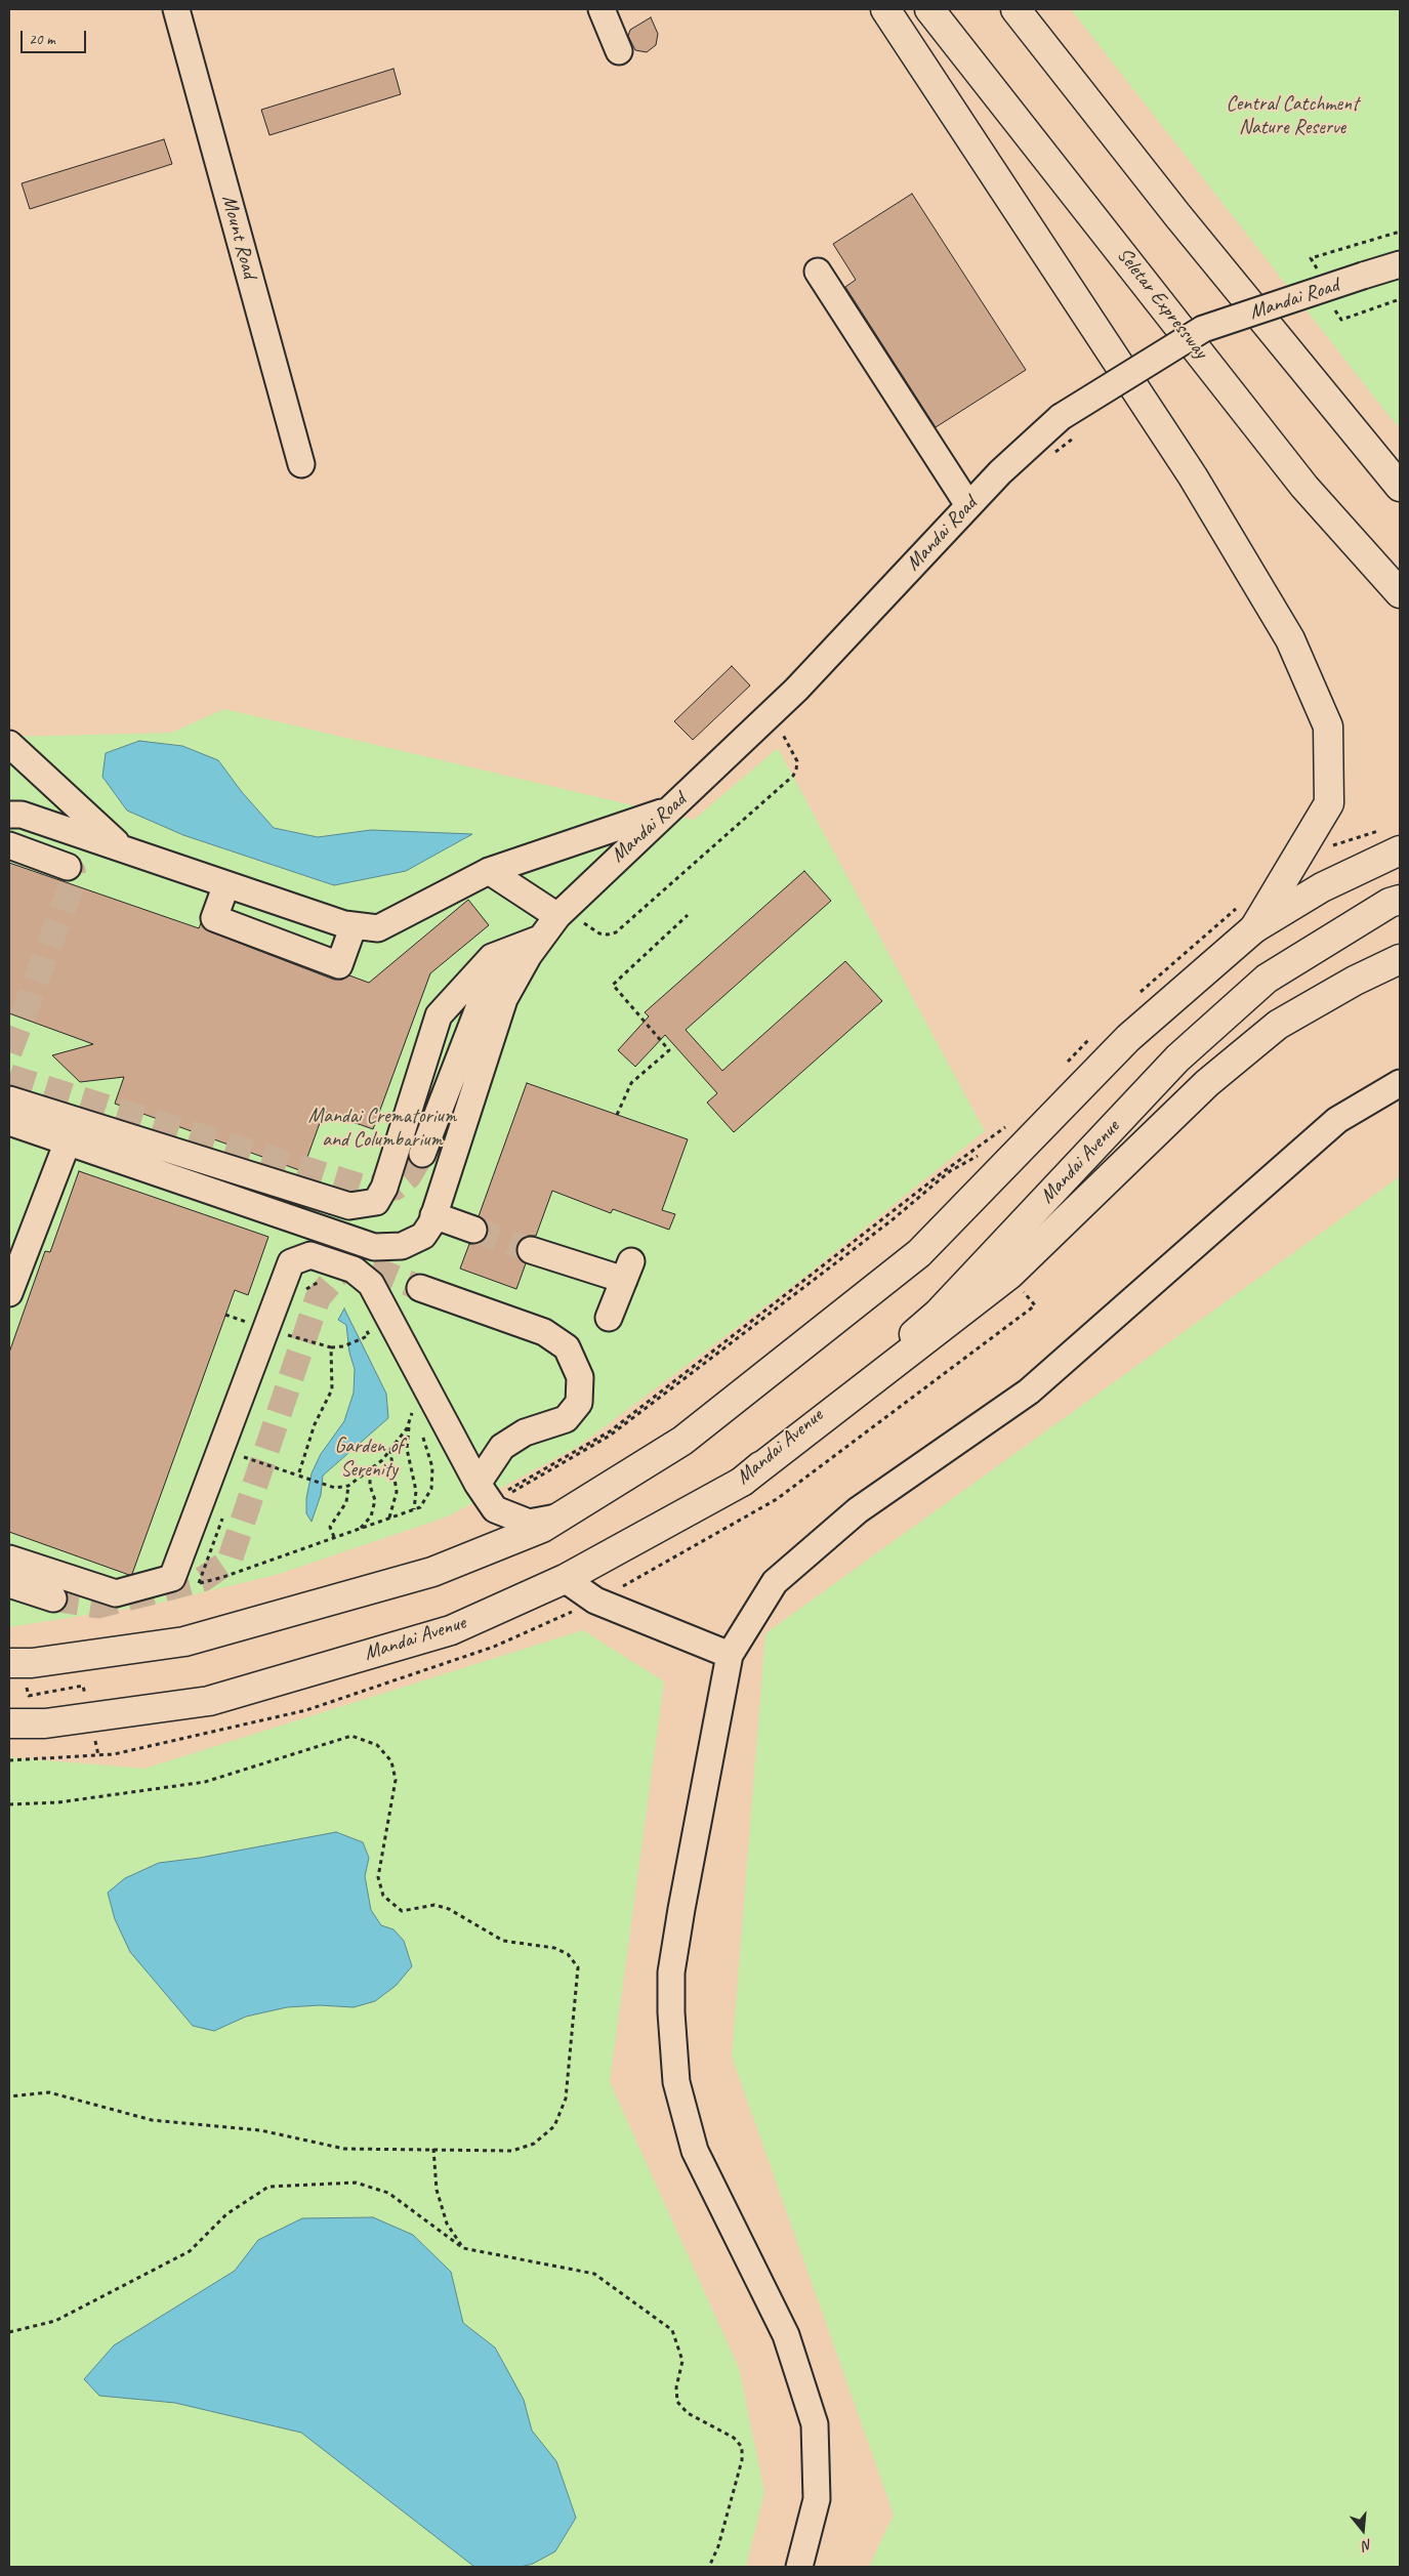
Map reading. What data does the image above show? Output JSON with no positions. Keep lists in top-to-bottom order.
{
  "streets": {
    "main road": ["Seletar Expressway", "Mandai Avenue"],
    "street": ["Mount Road", "Mandai Road"]
  },
  "parks": ["Central Catchment Nature Reserve", "Mandai Crematorium and Columbarium", "Garden of Serenity"],
  "scale_bar": "20 m",
  "north": "bottom"
}
